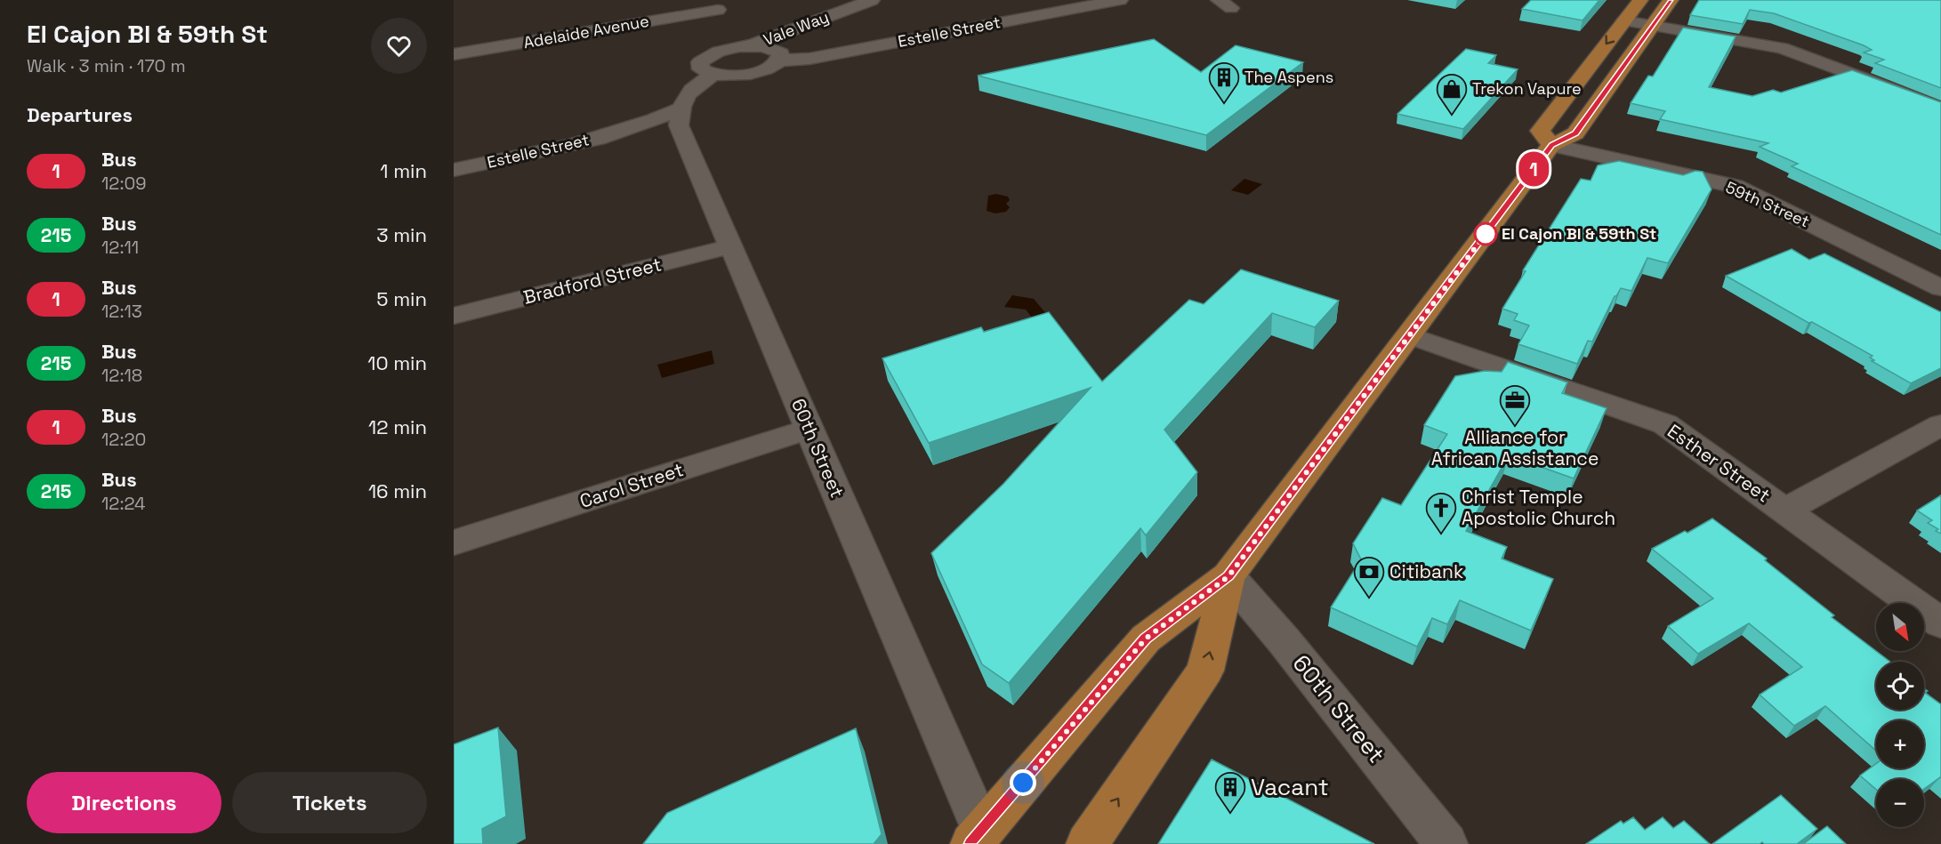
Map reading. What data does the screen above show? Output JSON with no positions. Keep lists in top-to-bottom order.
{
  "streets": {
    "street": [
      "Vale Way",
      "Adelaide Avenue",
      "Estelle Street",
      "59th Street",
      "Bradford Street",
      "60th Street",
      "Esther Street",
      "Carol Street"
    ]
  },
  "crossings": [
    ["Estelle Street", "60th Street"],
    ["Bradford Street", "60th Street"],
    ["60th Street", "Carol Street"]
  ],
  "places": {
    "building": ["The Aspens", "Vacant"],
    "shop": ["Trekon Vapure"],
    "other": ["El Cajon Bl & 59th St"],
    "office": ["Alliance for African Assistance"],
    "church": ["Christ Temple Apostolic Church"],
    "bank": ["Citibank"]
  },
  "lines": ["bus line 1"],
  "north": "bottom right",
  "page": {
    "heading": [
      ["El Cajon Bl & 59th St", "Walk · 3 min · 170 m"],
      "Departures"
    ],
    "on_map": "1",
    "list": [
      {
        "mark": "1",
        "name": "Bus",
        "note": "12:09",
        "value": "1 min"
      },
      {
        "mark": "215",
        "name": "Bus",
        "note": "12:11",
        "value": "3 min"
      },
      {
        "mark": "1",
        "name": "Bus",
        "note": "12:13",
        "value": "5 min"
      },
      {
        "mark": "215",
        "name": "Bus",
        "note": "12:18",
        "value": "10 min"
      },
      {
        "mark": "1",
        "name": "Bus",
        "note": "12:20",
        "value": "12 min"
      },
      {
        "mark": "215",
        "name": "Bus",
        "note": "12:24",
        "value": "16 min"
      }
    ],
    "map_buttons": ["+", "−"],
    "buttons": ["Directions", "Tickets"]
  }
}
